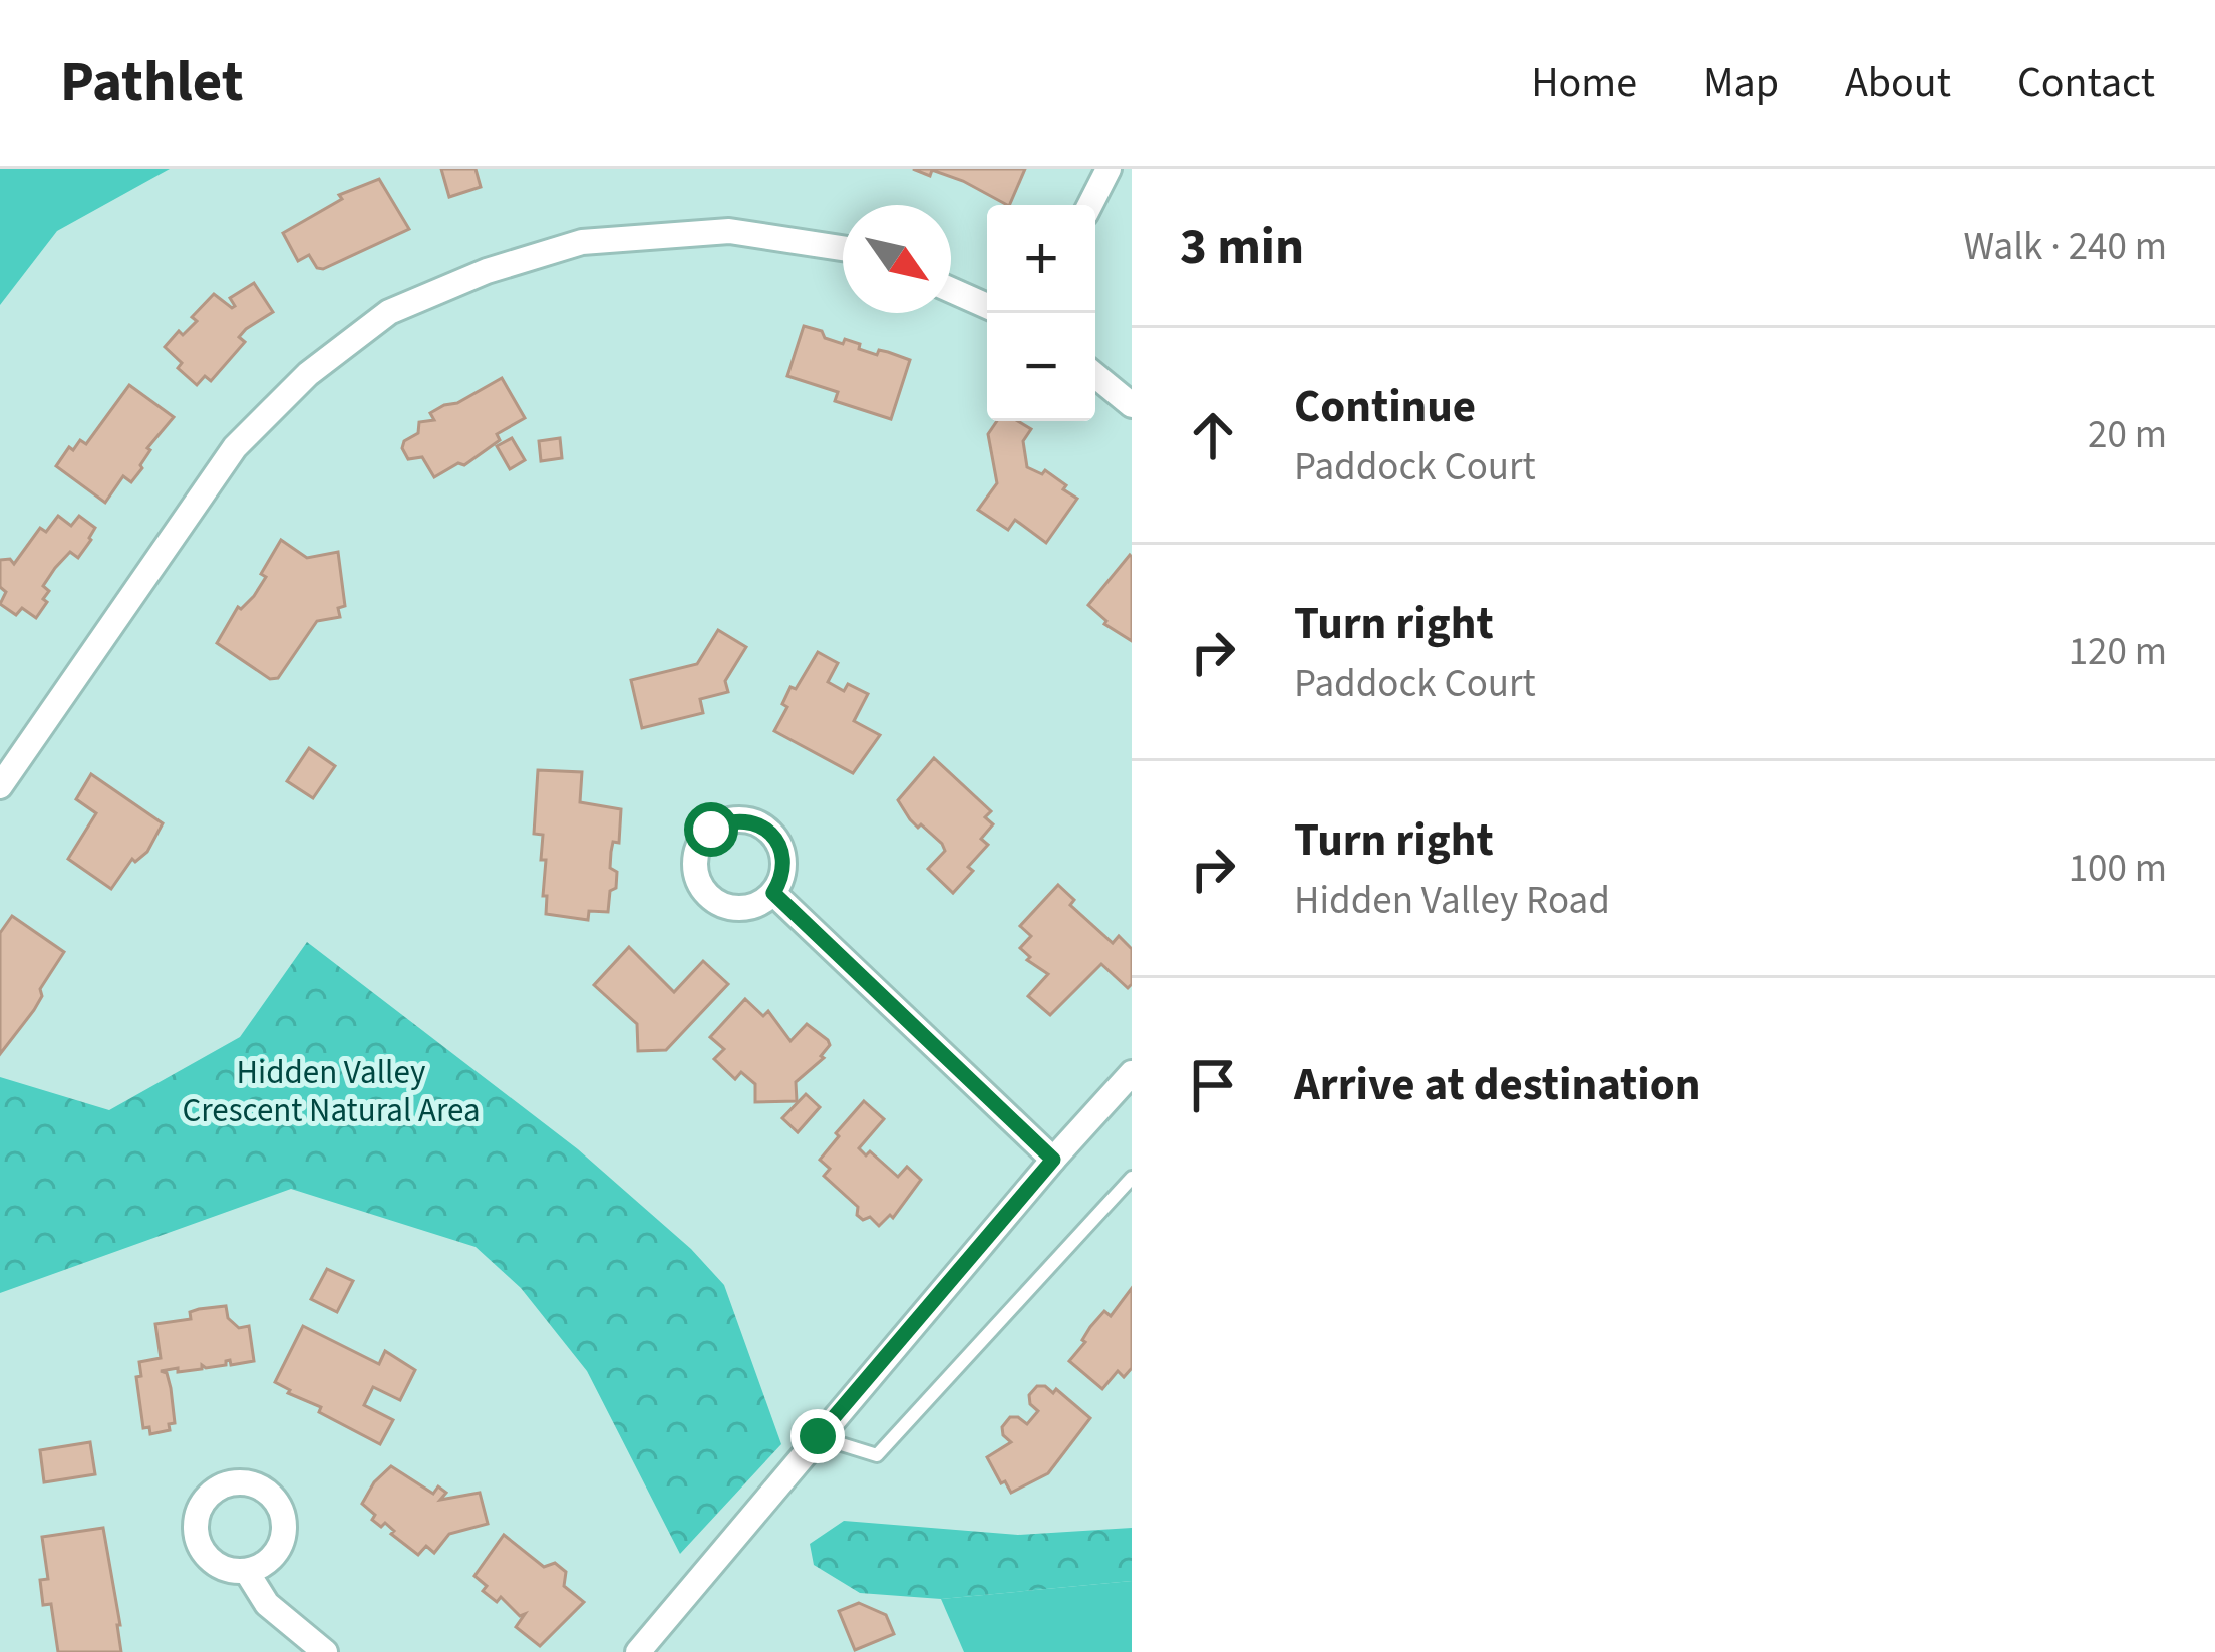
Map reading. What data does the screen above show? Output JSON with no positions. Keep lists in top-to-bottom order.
{
  "parks": ["Hidden Valley Crescent Natural Area"],
  "north": "bottom right",
  "page": {
    "header": "Pathlet",
    "nav": [
      "Home",
      "Map",
      "About",
      "Contact"
    ],
    "heading": ["3 min", "Walk · 240 m"],
    "map_buttons": ["+", "−"],
    "list": [
      ["Continue", "Paddock Court", "20 m"],
      ["Turn right", "Paddock Court", "120 m"],
      ["Turn right", "Hidden Valley Road", "100 m"],
      "Arrive at destination"
    ]
  }
}
